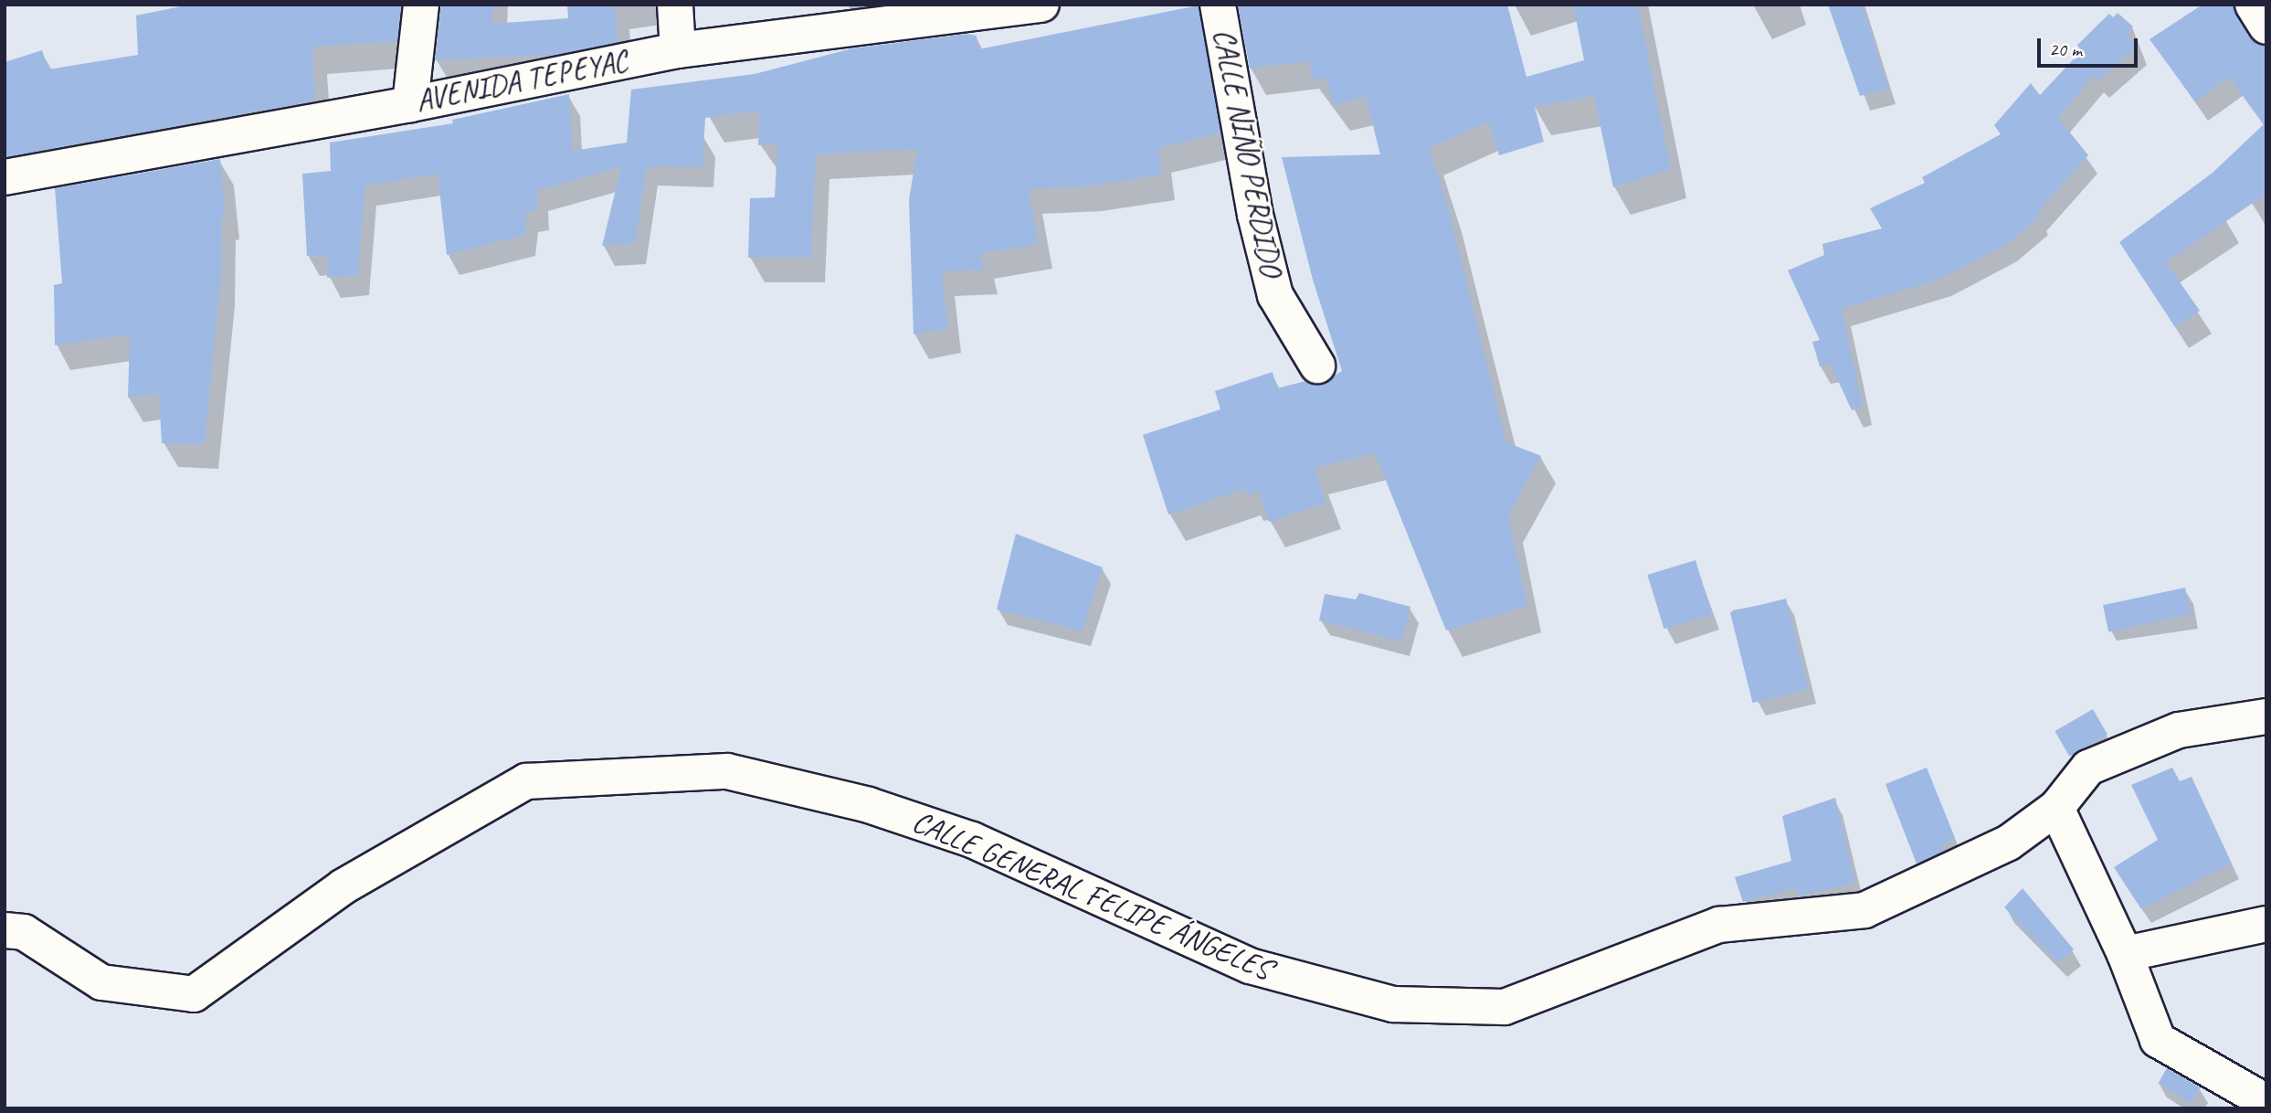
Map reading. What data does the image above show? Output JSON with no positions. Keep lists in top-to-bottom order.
{
  "streets": {
    "street": ["AVENIDA TEPEYAC", "CALLE NIÑO PERDIDO", "CALLE GENERAL FELIPE ÁNGELES"]
  },
  "scale_bar": "20 m"
}
